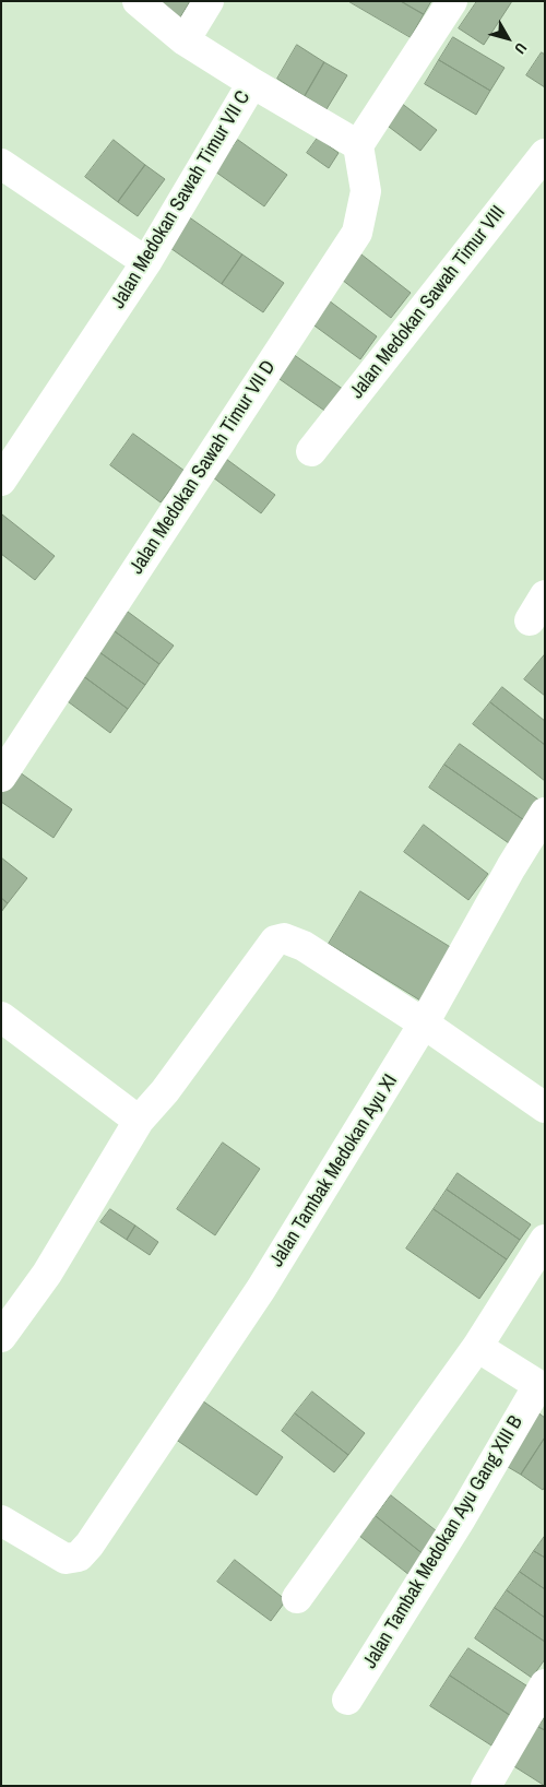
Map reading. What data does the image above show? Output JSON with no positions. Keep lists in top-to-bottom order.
{
  "streets": {
    "street": [
      "Jalan Medokan Sawah Timur VII C",
      "Jalan Medokan Sawah Timur VIII",
      "Jalan Medokan Sawah Timur VII D",
      "Jalan Tambak Medokan Ayu XI",
      "Jalan Tambak Medokan Ayu Gang XIII B"
    ]
  },
  "crossings": [
    ["Jalan Medokan Sawah Timur VII C", "Jalan Medokan Sawah Timur VII D"]
  ],
  "north": "bottom right"
}
